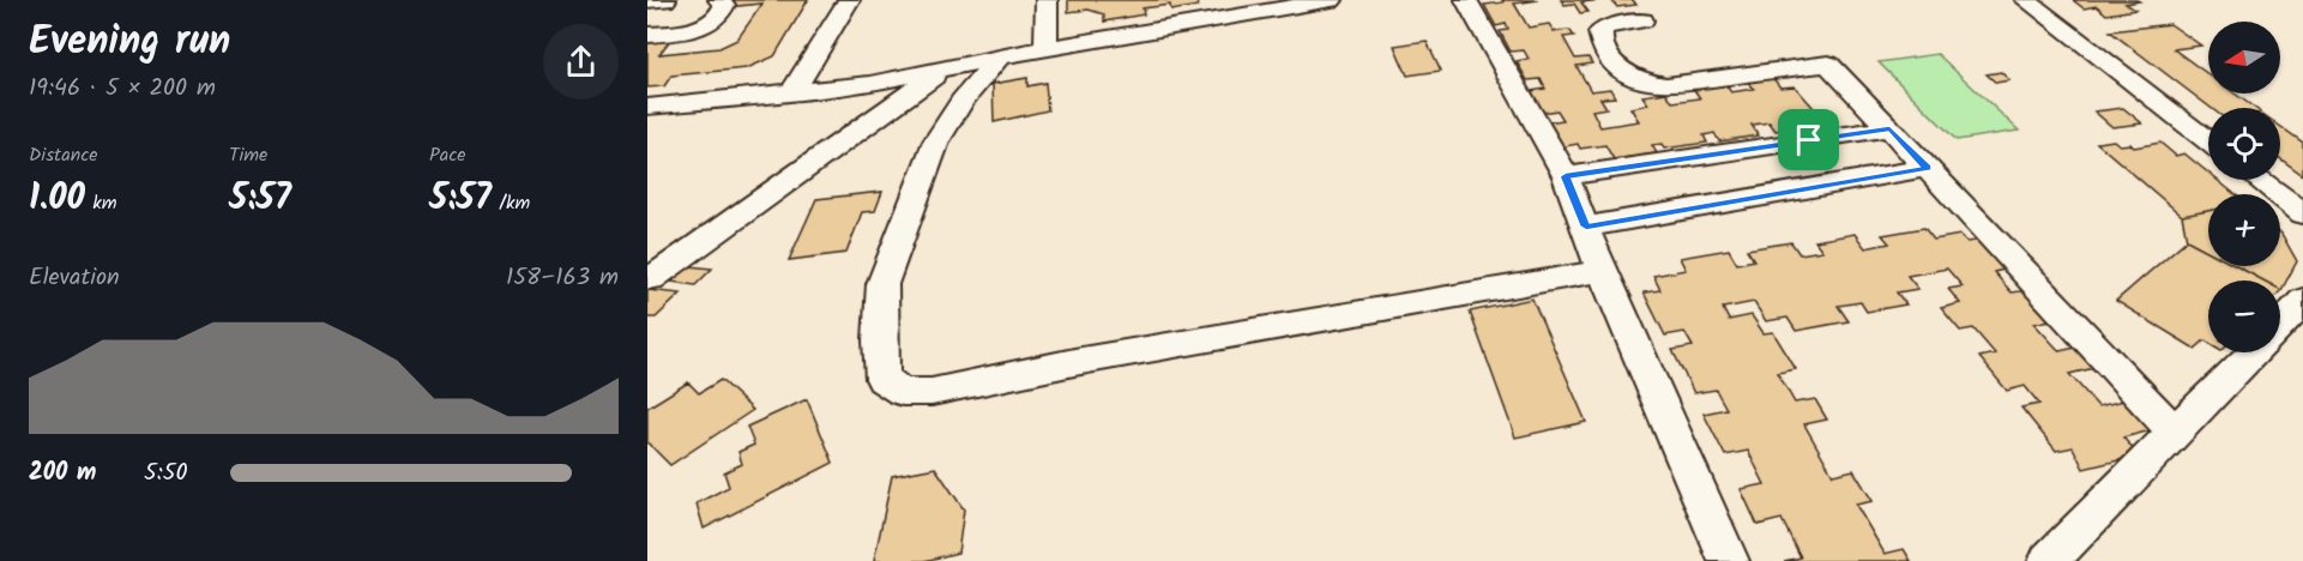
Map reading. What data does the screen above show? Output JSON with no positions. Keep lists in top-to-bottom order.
{
  "north": "left",
  "page": {
    "heading": ["Evening run", "19:46 · 5 × 200 m"],
    "map_buttons": ["+", "−"],
    "stats": [
      ["Distance", "1.00 km"],
      ["Time", "5:57"],
      ["Pace", "5:57 /km"]
    ],
    "chart": ["Elevation", "158–163 m"],
    "list": [
      {
        "name": "200 m",
        "note": "5:50"
      }
    ]
  }
}
